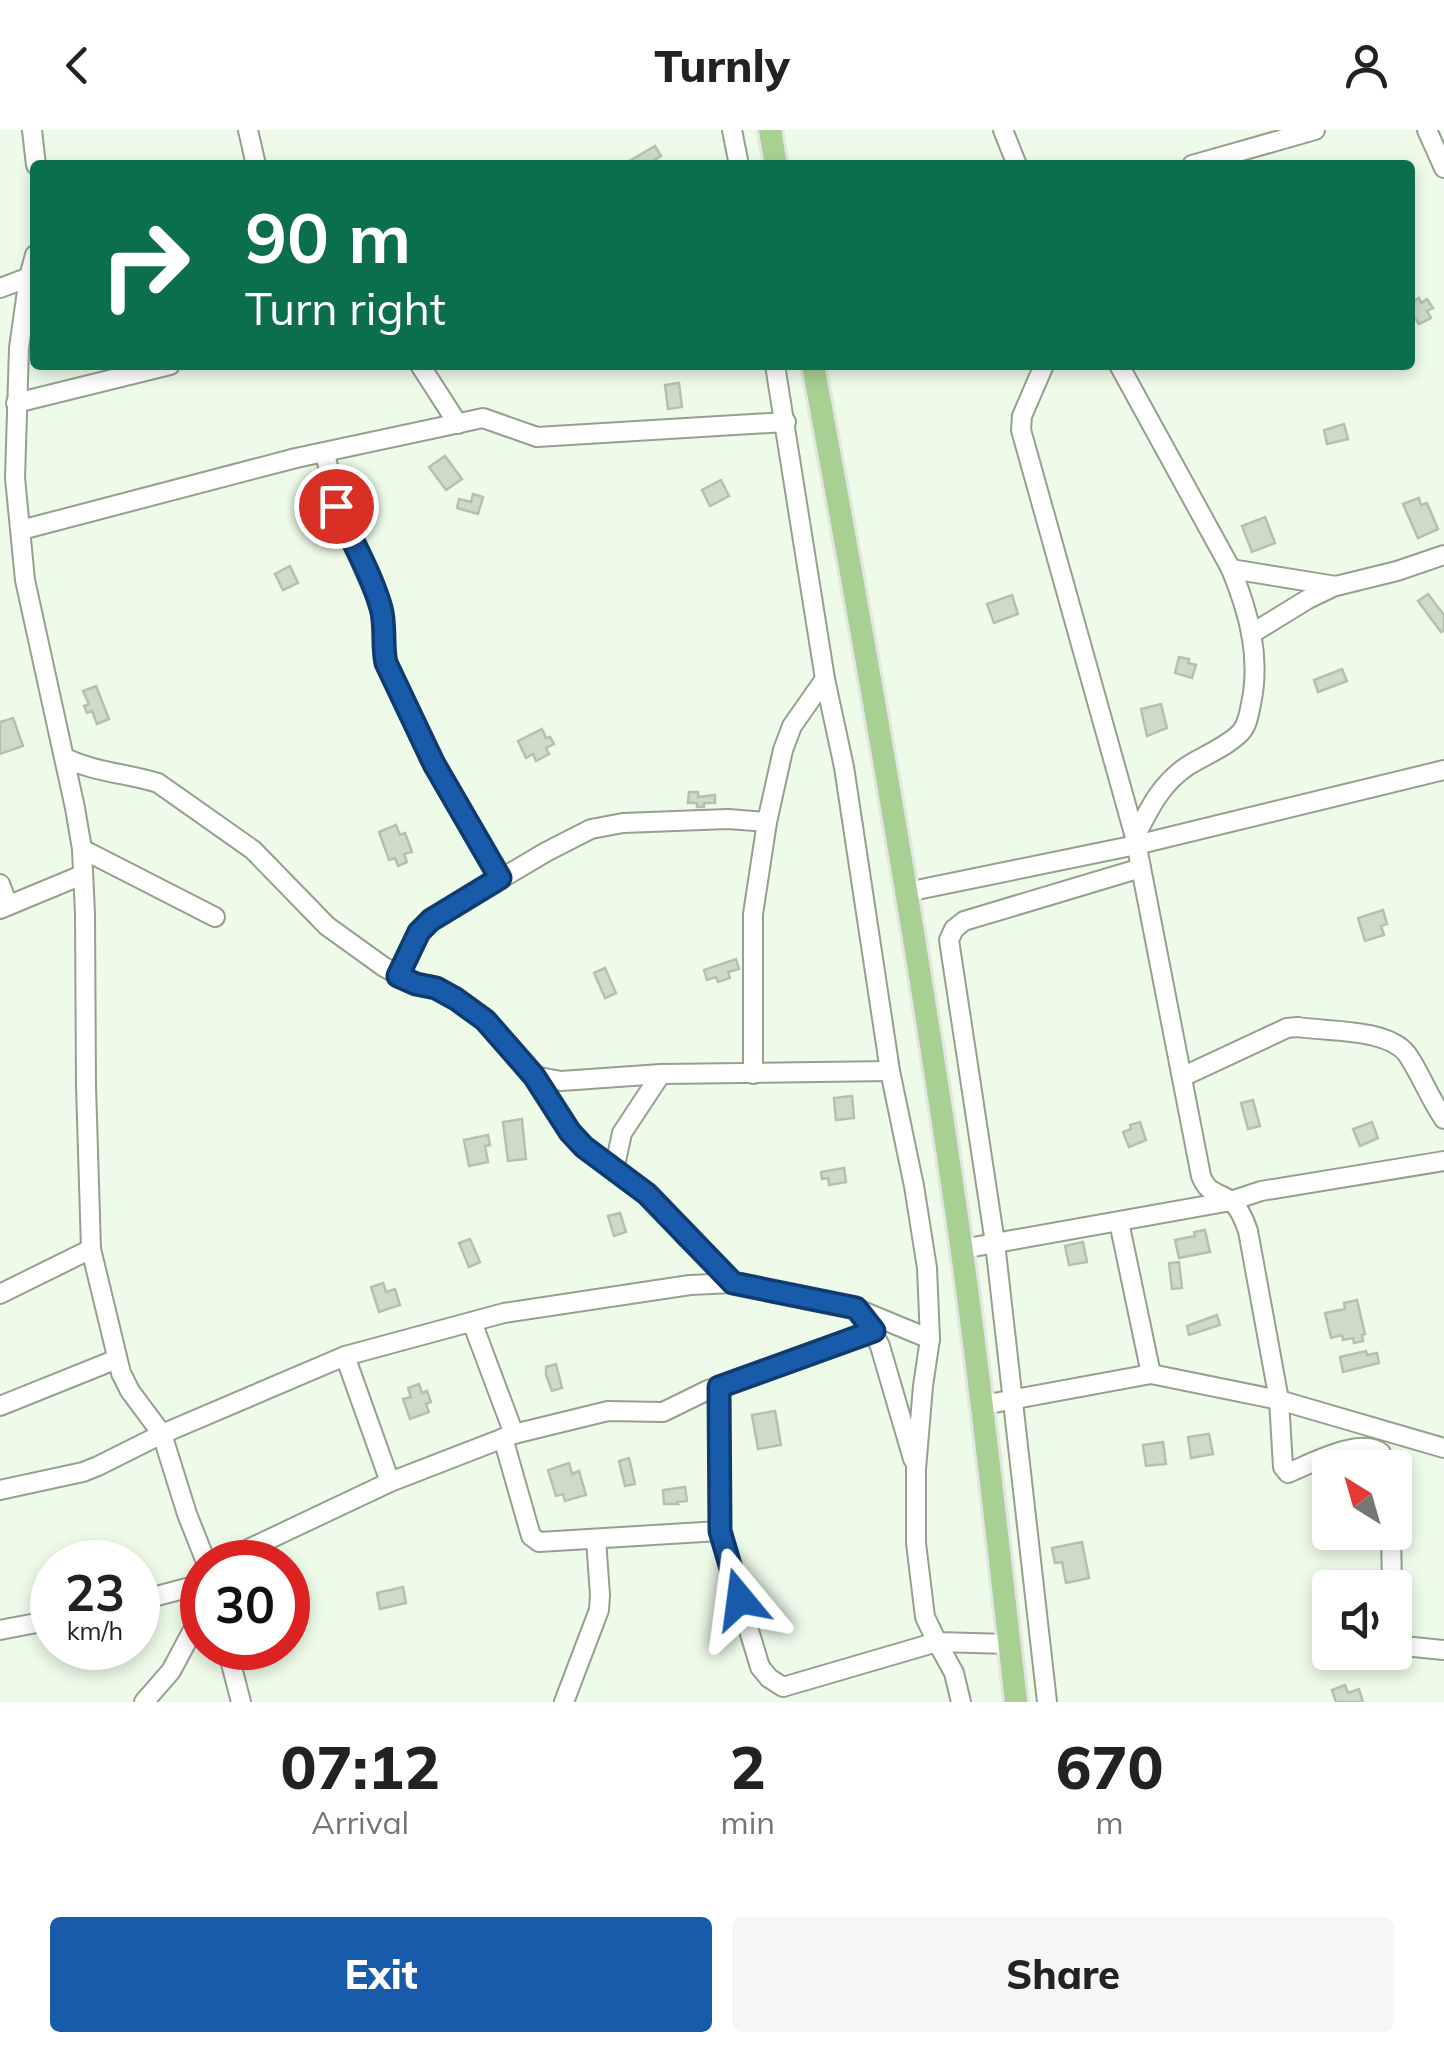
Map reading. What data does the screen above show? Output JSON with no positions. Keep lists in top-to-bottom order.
{
  "north": "top left",
  "page": {
    "header": "Turnly",
    "turn": ["90 m", "Turn right"],
    "speed": "23 km/h",
    "limit": "30",
    "eta": [
      "07:12",
      "Arrival",
      "2",
      "min",
      "670",
      "m"
    ],
    "buttons": ["Exit", "Share"]
  }
}
